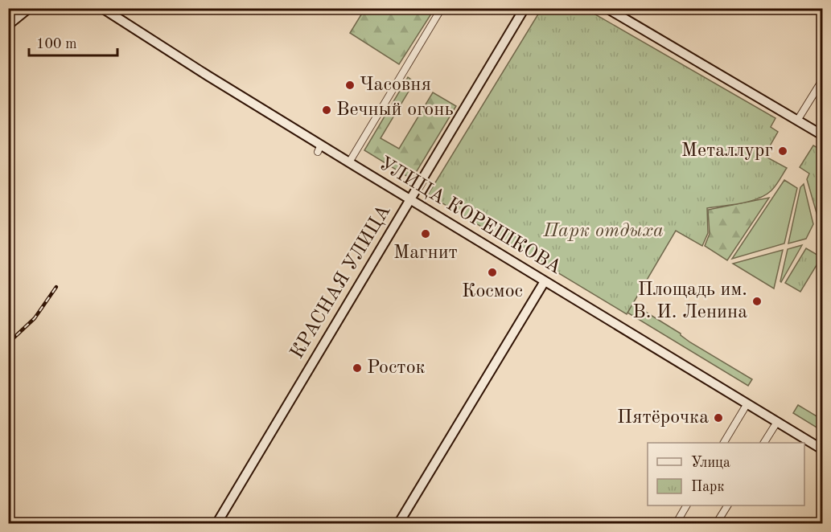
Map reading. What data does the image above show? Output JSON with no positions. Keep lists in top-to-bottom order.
{
  "streets": {
    "main road": ["УЛИЦА КОРЕШКОВА", "КРАСНАЯ УЛИЦА"]
  },
  "crossings": [
    ["УЛИЦА КОРЕШКОВА", "КРАСНАЯ УЛИЦА"]
  ],
  "parks": ["Парк отдыха"],
  "places": [
    "Часовня",
    "Вечный огонь",
    "Металлург",
    "Магнит",
    "Космос",
    "Площадь им. В. И. Ленина",
    "Росток",
    "Пятёрочка"
  ],
  "legend": ["Улица", "Парк"],
  "scale_bar": "100 m"
}
